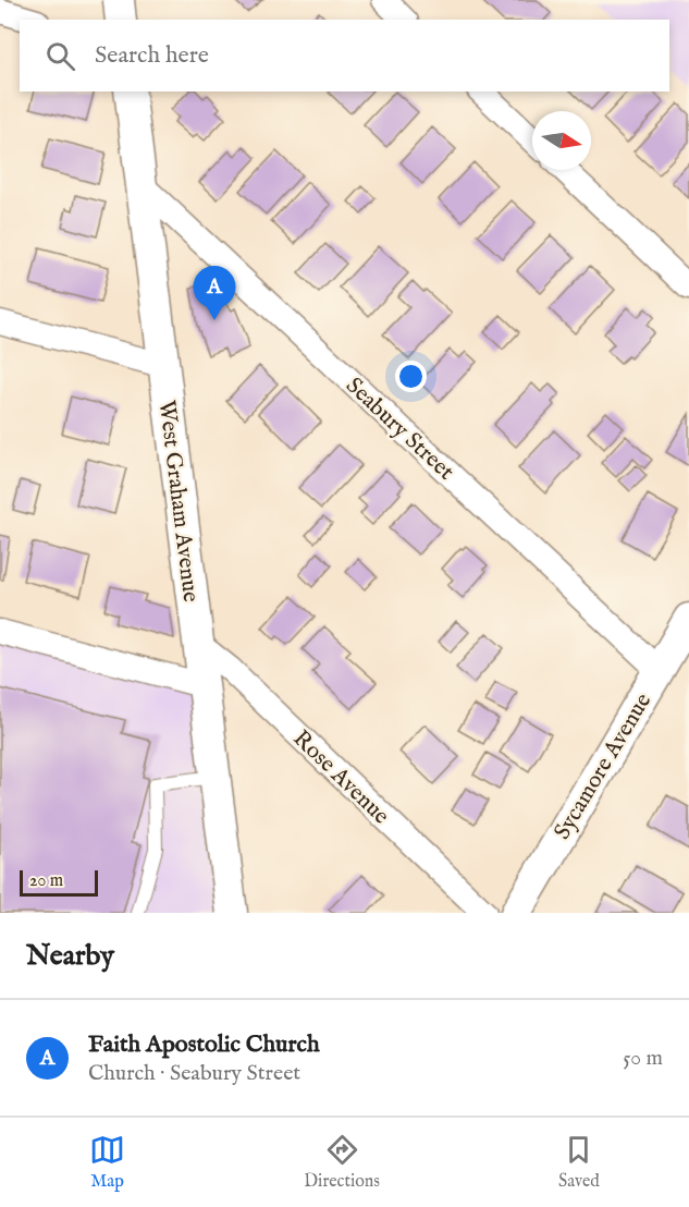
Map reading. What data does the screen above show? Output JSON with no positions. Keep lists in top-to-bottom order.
{
  "streets": {
    "street": [
      "Seabury Street",
      "West Graham Avenue",
      "Sycamore Avenue",
      "Rose Avenue"
    ]
  },
  "crossings": [
    ["Seabury Street", "West Graham Avenue"],
    ["Seabury Street", "Sycamore Avenue"],
    ["West Graham Avenue", "Rose Avenue"]
  ],
  "scale_bar": "20 m",
  "north": "right",
  "page": {
    "search": "Search here",
    "pins": "A",
    "scale": "20 m",
    "heading": "Nearby",
    "list": [
      {
        "mark": "A",
        "name": "Faith Apostolic Church",
        "note": "Church · Seabury Street",
        "value": "50 m"
      }
    ],
    "nav": ["Map", "Directions", "Saved"]
  }
}
